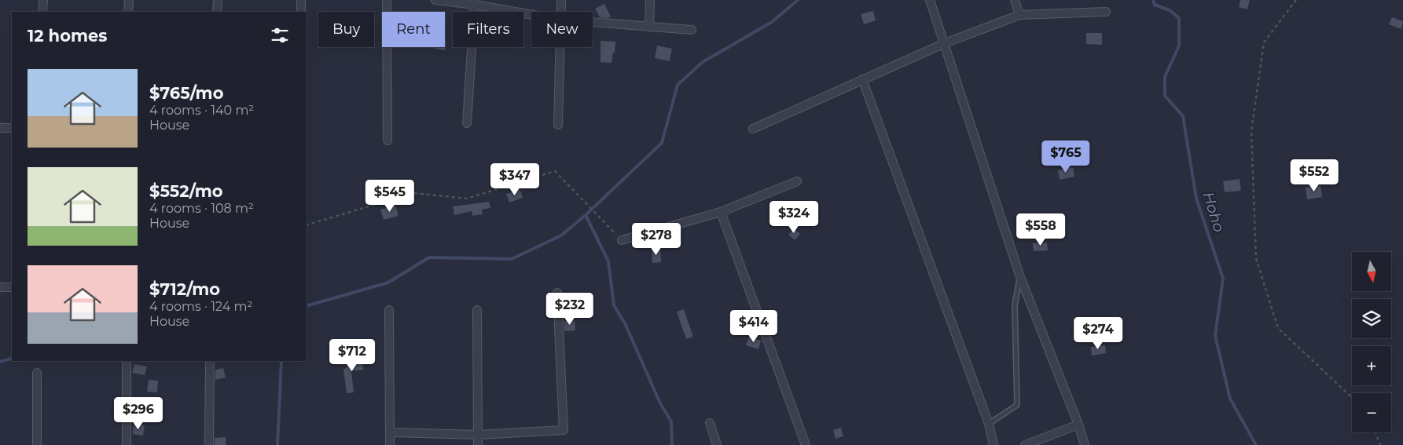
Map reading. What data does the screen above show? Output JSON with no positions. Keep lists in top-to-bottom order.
{
  "water": ["Hoho"],
  "north": "bottom",
  "page": {
    "chip": [
      "Buy",
      "Rent",
      "Filters",
      "New"
    ],
    "heading": "12 homes",
    "list": [
      {
        "name": "$765/mo",
        "note": "4 rooms · 140 m² · House"
      },
      {
        "name": "$552/mo",
        "note": "4 rooms · 108 m² · House"
      },
      {
        "name": "$712/mo",
        "note": "4 rooms · 124 m² · House"
      }
    ],
    "price": [
      "$765",
      "$552",
      "$347",
      "$545",
      "$324",
      "$558",
      "$278",
      "$232",
      "$414",
      "$274",
      "$712",
      "$296"
    ],
    "map_buttons": ["+", "−"]
  }
}
